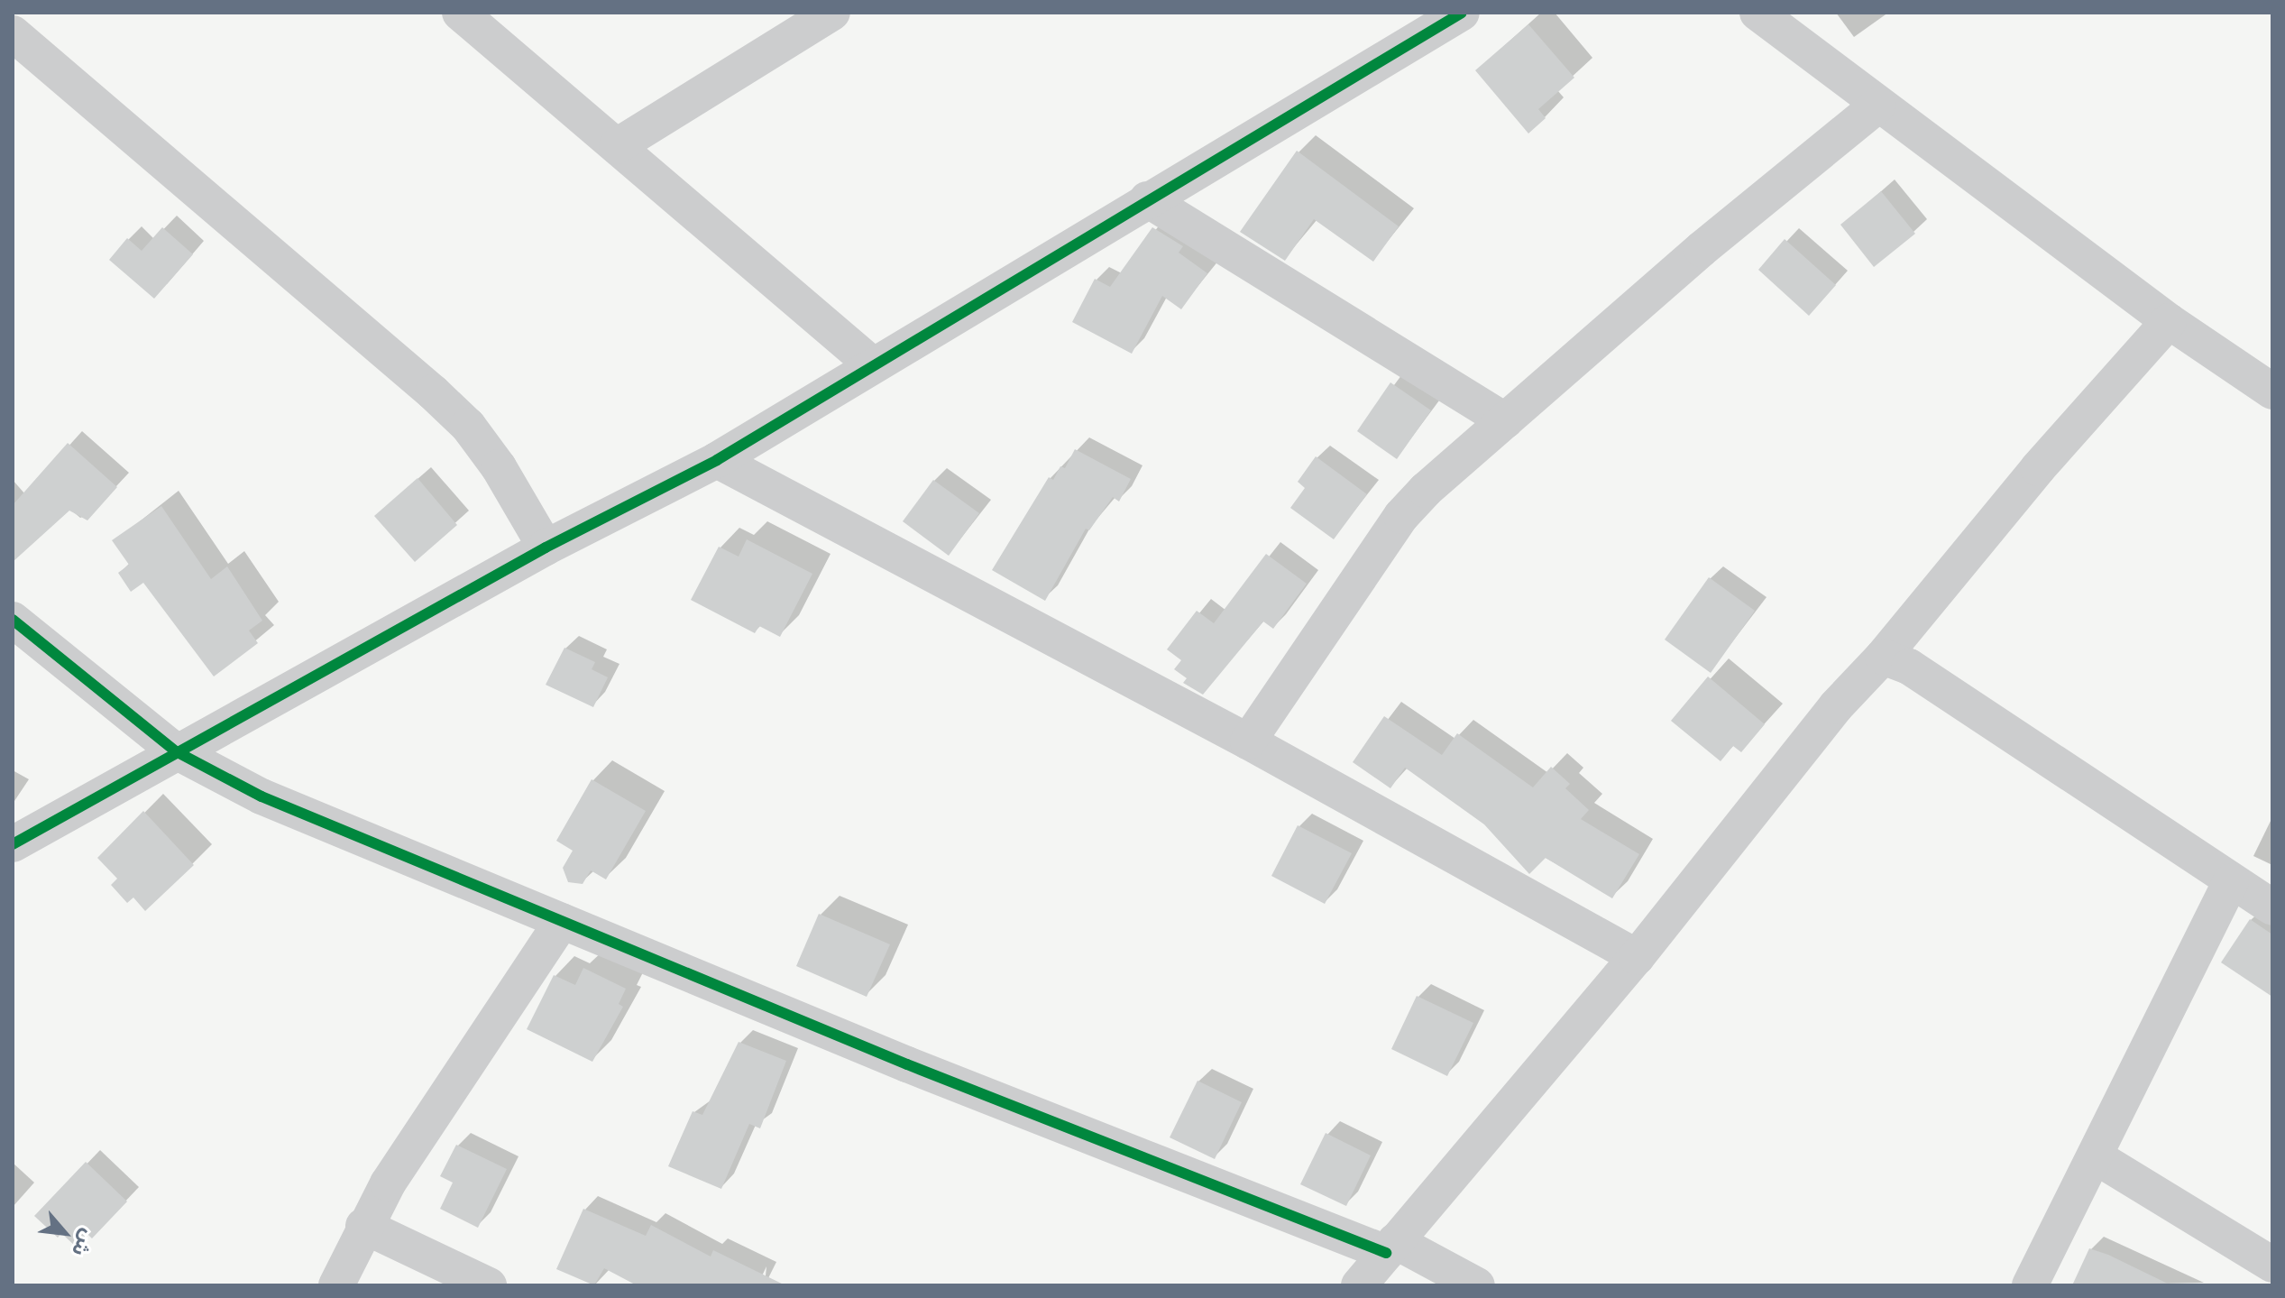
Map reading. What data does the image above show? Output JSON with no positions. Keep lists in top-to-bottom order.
{
  "north": "bottom right"
}
